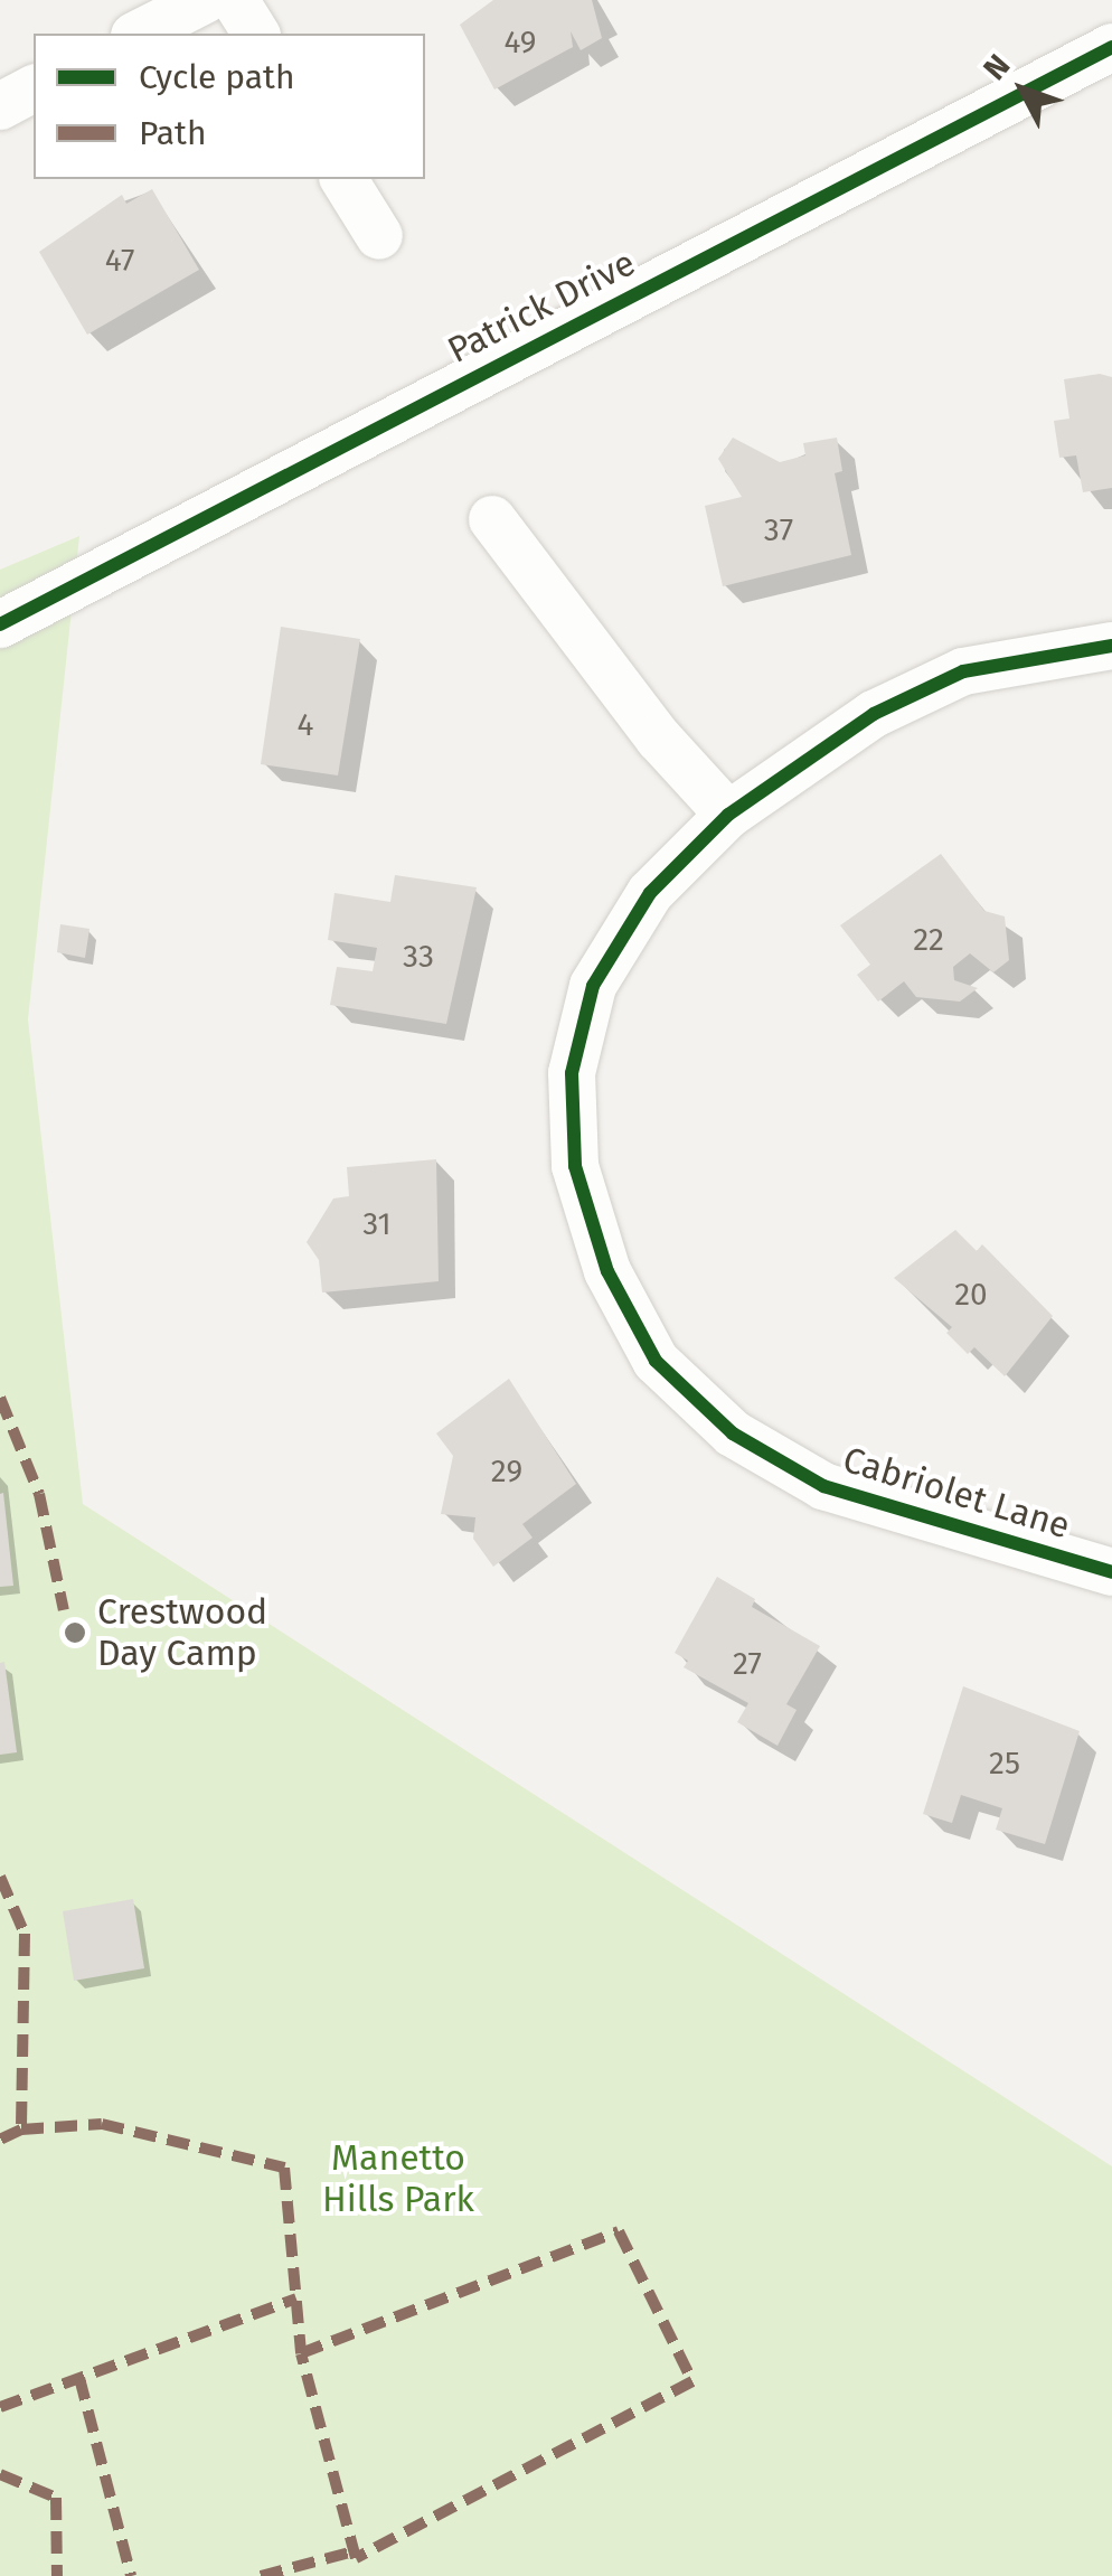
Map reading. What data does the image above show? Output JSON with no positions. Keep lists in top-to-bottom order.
{
  "streets": {
    "street": ["Patrick Drive", "Cabriolet Lane"]
  },
  "parks": ["Manetto Hills Park"],
  "places": ["Crestwood Day Camp"],
  "house_numbers": [
    "49",
    "47",
    "37",
    "4",
    "22",
    "33",
    "31",
    "20",
    "29",
    "27",
    "25"
  ],
  "legend": ["Cycle path", "Path"],
  "north": "top left"
}
